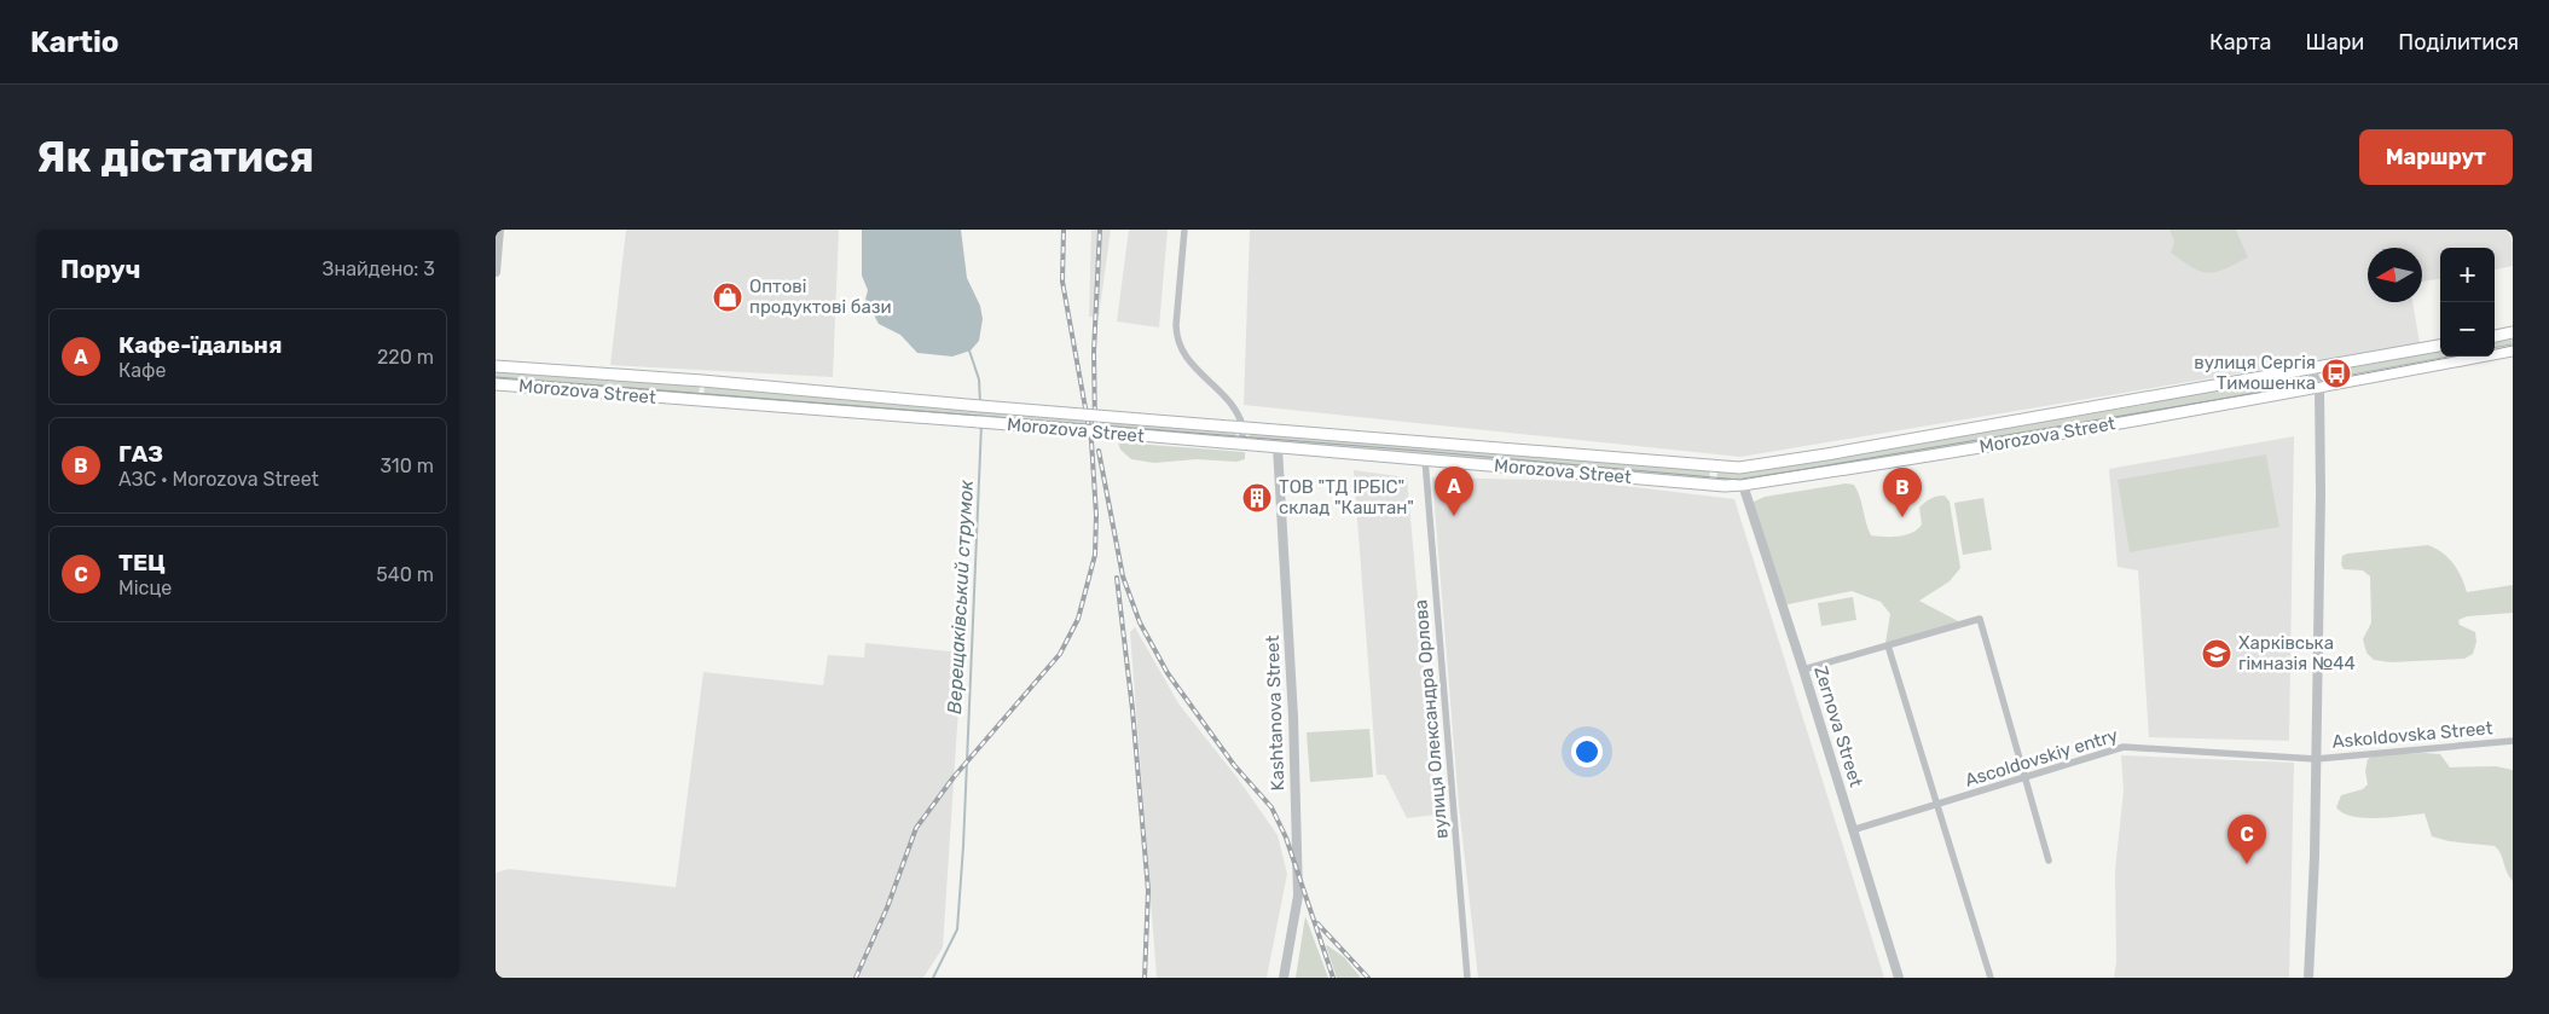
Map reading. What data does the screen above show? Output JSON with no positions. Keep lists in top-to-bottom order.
{
  "streets": {
    "main road": ["Morozova Street"],
    "street": [
      "Kashtanova Street",
      "вулиця Олександра Орлова",
      "Zernova Street",
      "Askoldovska Street",
      "Ascoldovskiy entry"
    ]
  },
  "crossings": [
    ["Morozova Street", "Kashtanova Street"],
    ["Morozova Street", "вулиця Олександра Орлова"],
    ["Morozova Street", "Zernova Street"],
    ["Zernova Street", "Ascoldovskiy entry"],
    ["Askoldovska Street", "Ascoldovskiy entry"]
  ],
  "water": ["Верещаківський струмок"],
  "places": {
    "shop": ["Оптові продуктові бази"],
    "bus stop": ["вулиця Сергія Тимошенка"],
    "building": ["ТОВ \"ТД ІРБІС\" склад \"Каштан\""],
    "school or university": ["Харківська гімназія №44"]
  },
  "north": "left",
  "page": {
    "header": "Kartio",
    "nav": ["Карта", "Шари", "Поділитися"],
    "buttons": "Маршрут",
    "title": "Як дістатися",
    "heading": ["Поруч", "Знайдено: 3"],
    "map_buttons": ["+", "−"],
    "list": [
      {
        "mark": "A",
        "name": "Кафе-їдальня",
        "note": "Кафе",
        "value": "220 m"
      },
      {
        "mark": "B",
        "name": "ГАЗ",
        "note": "АЗС · Morozova Street",
        "value": "310 m"
      },
      {
        "mark": "C",
        "name": "ТЕЦ",
        "note": "Місце",
        "value": "540 m"
      }
    ],
    "pins": ["A", "B", "C"]
  }
}
